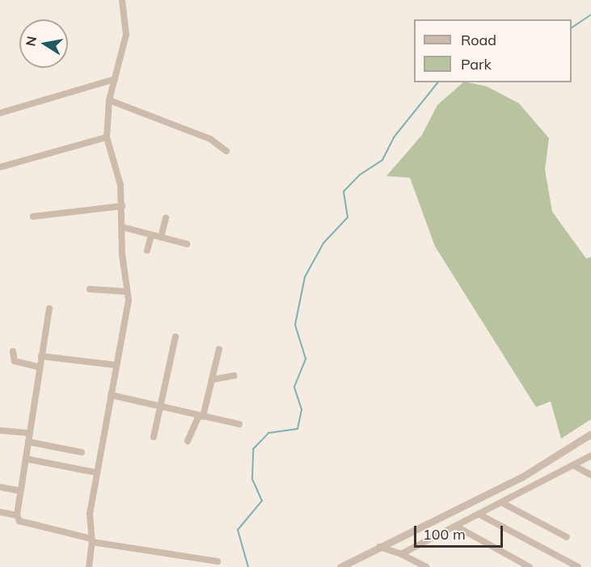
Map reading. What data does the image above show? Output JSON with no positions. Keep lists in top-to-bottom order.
{
  "legend": ["Road", "Park"],
  "scale_bar": "100 m",
  "north": "left"
}
